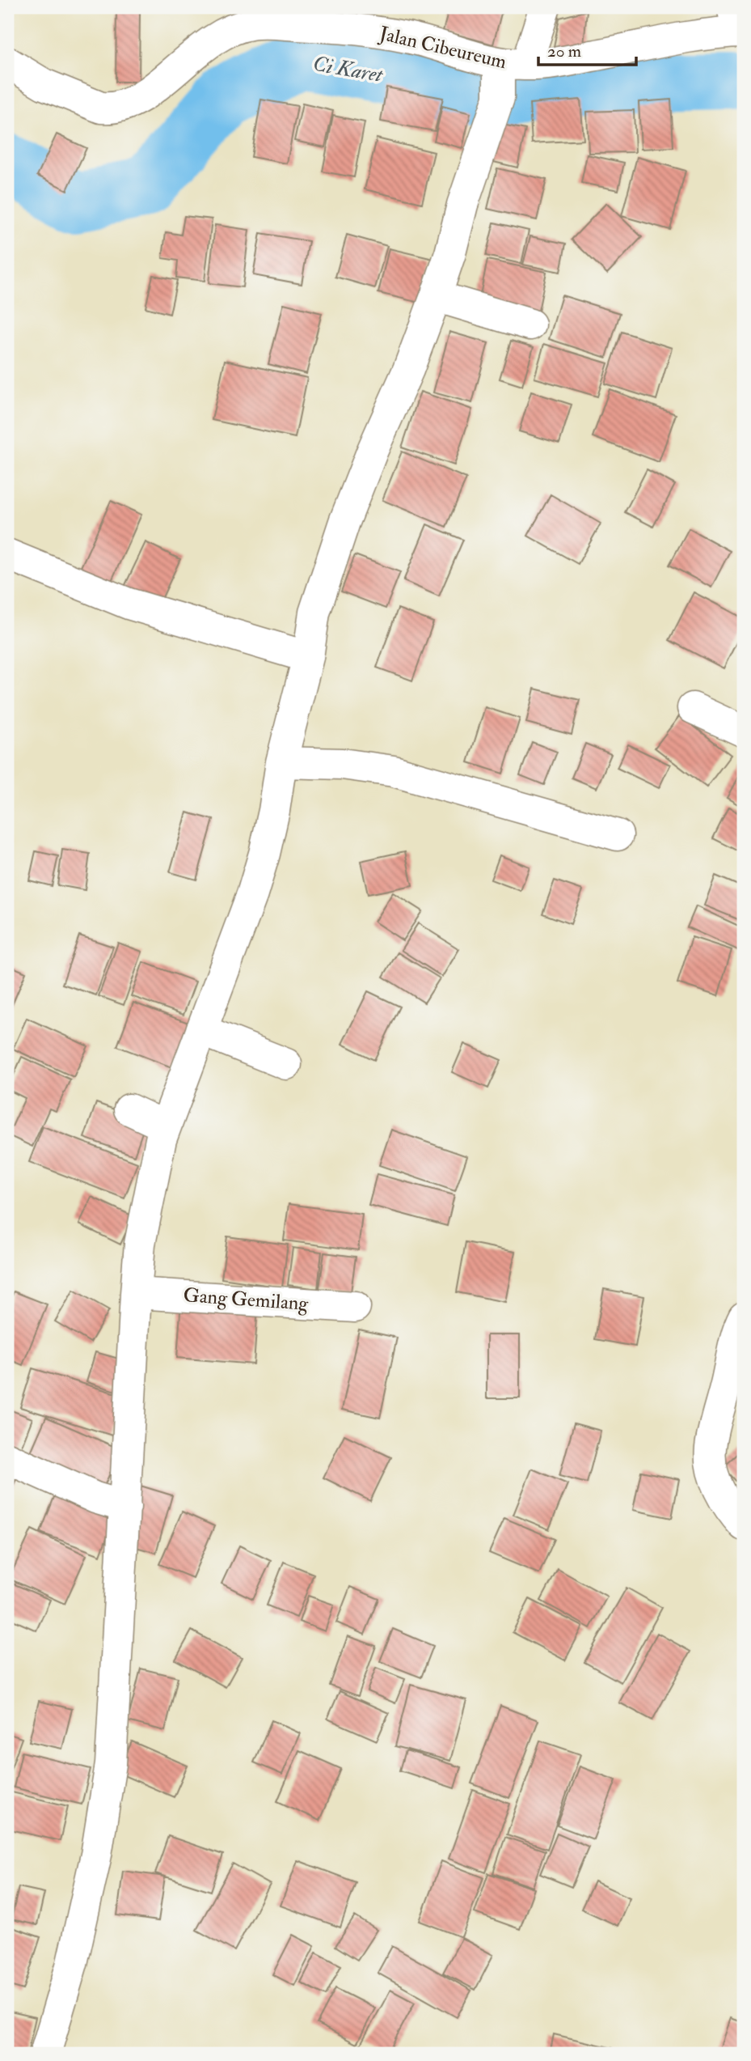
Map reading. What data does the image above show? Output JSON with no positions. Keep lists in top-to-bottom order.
{
  "streets": {
    "street": ["Jalan Cibeureum", "Gang Gemilang"]
  },
  "water": ["Ci Karet"],
  "scale_bar": "20 m"
}
